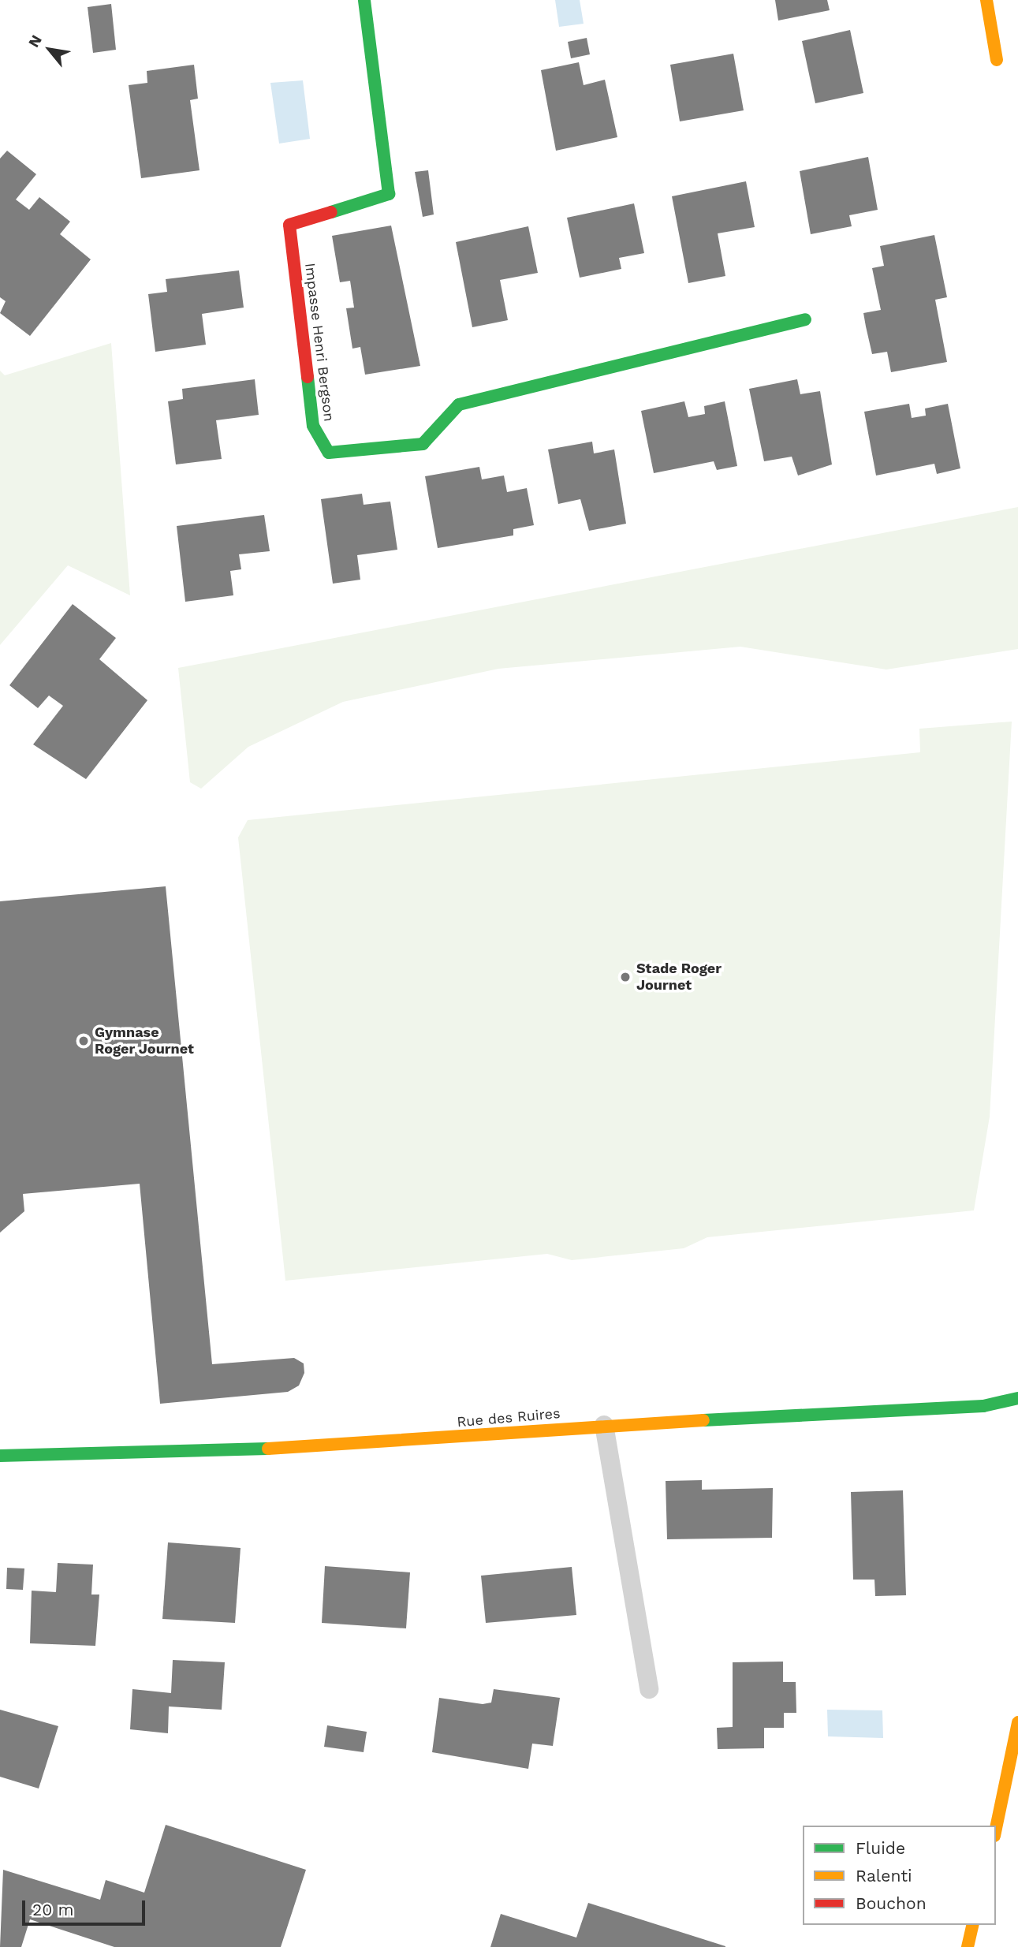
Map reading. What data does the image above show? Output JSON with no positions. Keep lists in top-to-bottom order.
{
  "streets": {
    "street": ["Impasse Henri Bergson", "Rue des Ruires"]
  },
  "places": ["Stade Roger Journet", "Gymnase Roger Journet"],
  "legend": ["Fluide", "Ralenti", "Bouchon"],
  "scale_bar": "20 m",
  "north": "top left"
}
